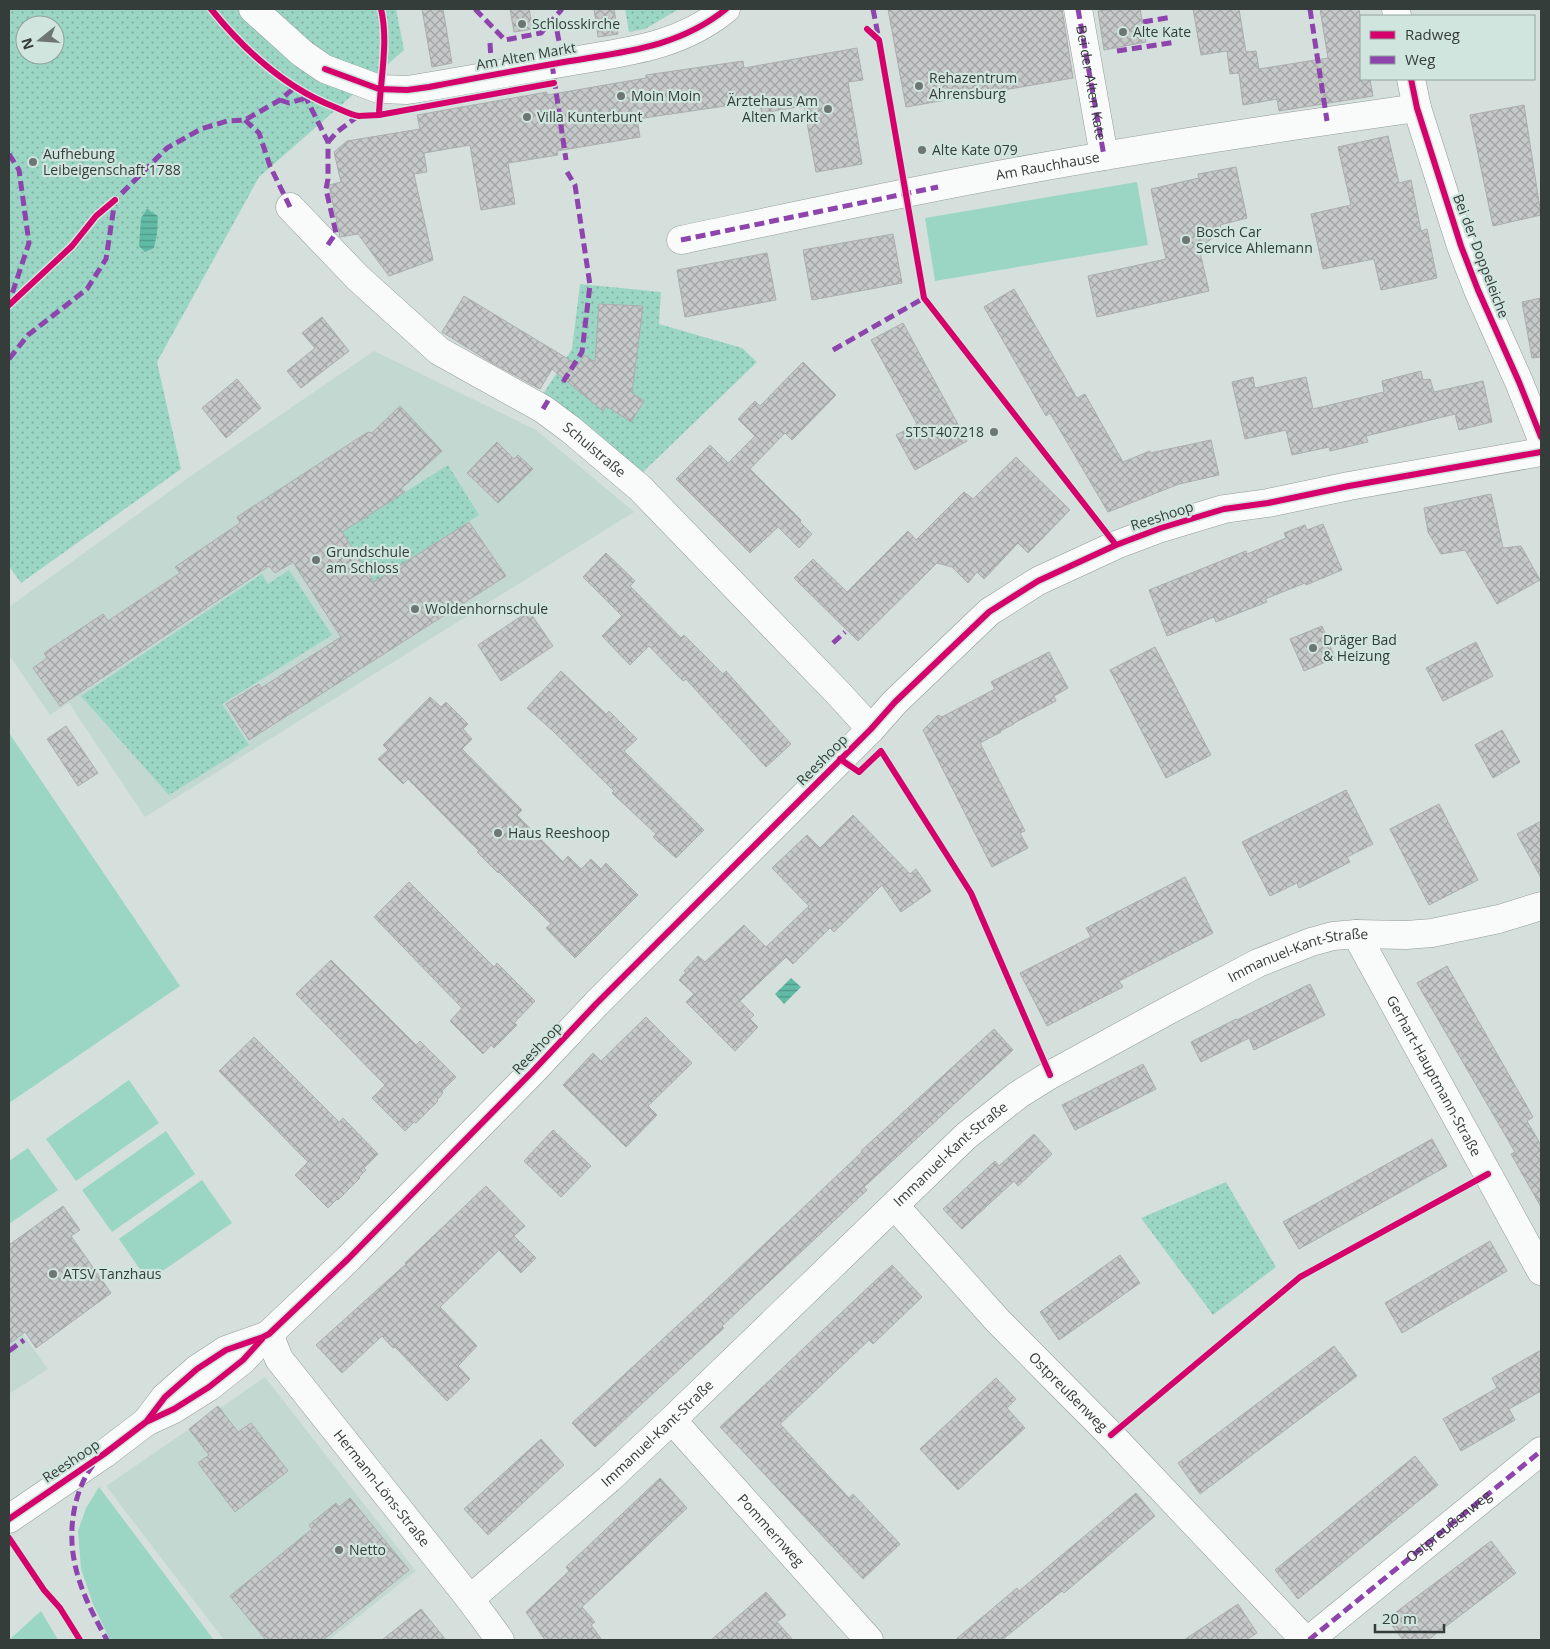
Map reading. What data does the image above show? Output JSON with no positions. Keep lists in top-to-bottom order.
{
  "streets": {
    "street": [
      "Am Alten Markt",
      "Bei der Alten Kate",
      "Am Rauchhause",
      "Bei der Doppeleiche",
      "Schulstraße",
      "Reeshoop",
      "Immanuel-Kant-Straße",
      "Gerhart-Hauptmann-Straße",
      "Ostpreußenweg",
      "Hermann-Löns-Straße",
      "Pommernweg"
    ]
  },
  "crossings": [
    ["Bei der Alten Kate", "Am Rauchhause"],
    ["Am Rauchhause", "Bei der Doppeleiche"],
    ["Schulstraße", "Reeshoop"],
    ["Reeshoop", "Hermann-Löns-Straße"],
    ["Immanuel-Kant-Straße", "Gerhart-Hauptmann-Straße"],
    ["Immanuel-Kant-Straße", "Ostpreußenweg"],
    ["Immanuel-Kant-Straße", "Hermann-Löns-Straße"],
    ["Immanuel-Kant-Straße", "Pommernweg"]
  ],
  "places": [
    "Schlosskirche",
    "Alte Kate",
    "Rehazentrum Ahrensburg",
    "Moin Moin",
    "Ärztehaus Am Alten Markt",
    "Villa Kunterbunt",
    "Alte Kate 079",
    "Aufhebung Leibeigenschaft 1788",
    "Bosch Car Service Ahlemann",
    "STST407218",
    "Grundschule am Schloss",
    "Woldenhornschule",
    "Dräger Bad & Heizung",
    "Haus Reeshoop",
    "ATSV Tanzhaus",
    "Netto"
  ],
  "legend": ["Radweg", "Weg"],
  "scale_bar": "20 m",
  "north": "left"
}
